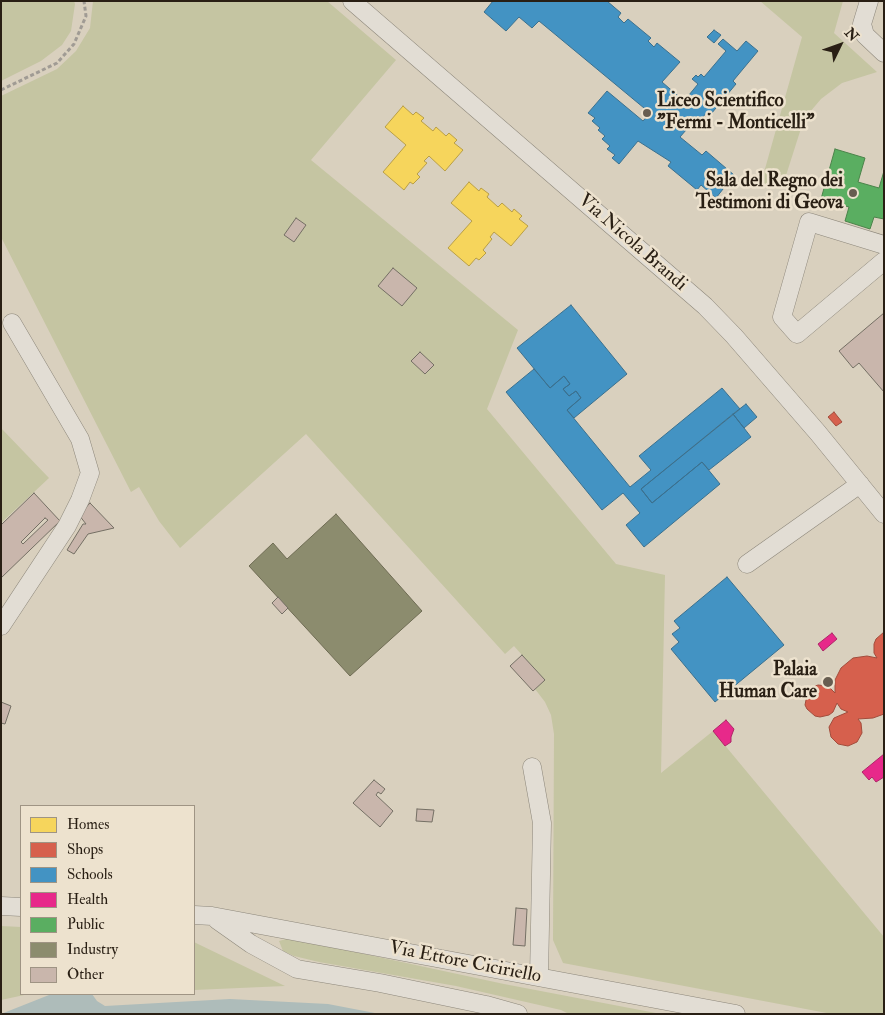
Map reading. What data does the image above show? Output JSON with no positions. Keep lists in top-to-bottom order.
{
  "streets": {
    "street": ["Via Nicola Brandi", "Via Ettore Ciciriello"]
  },
  "places": ["Liceo Scientifico \"Fermi - Monticelli\"", "Sala del Regno dei Testimoni di Geova", "Palaia Human Care"],
  "legend": [
    "Homes",
    "Shops",
    "Schools",
    "Health",
    "Public",
    "Industry",
    "Other"
  ],
  "north": "top right"
}
